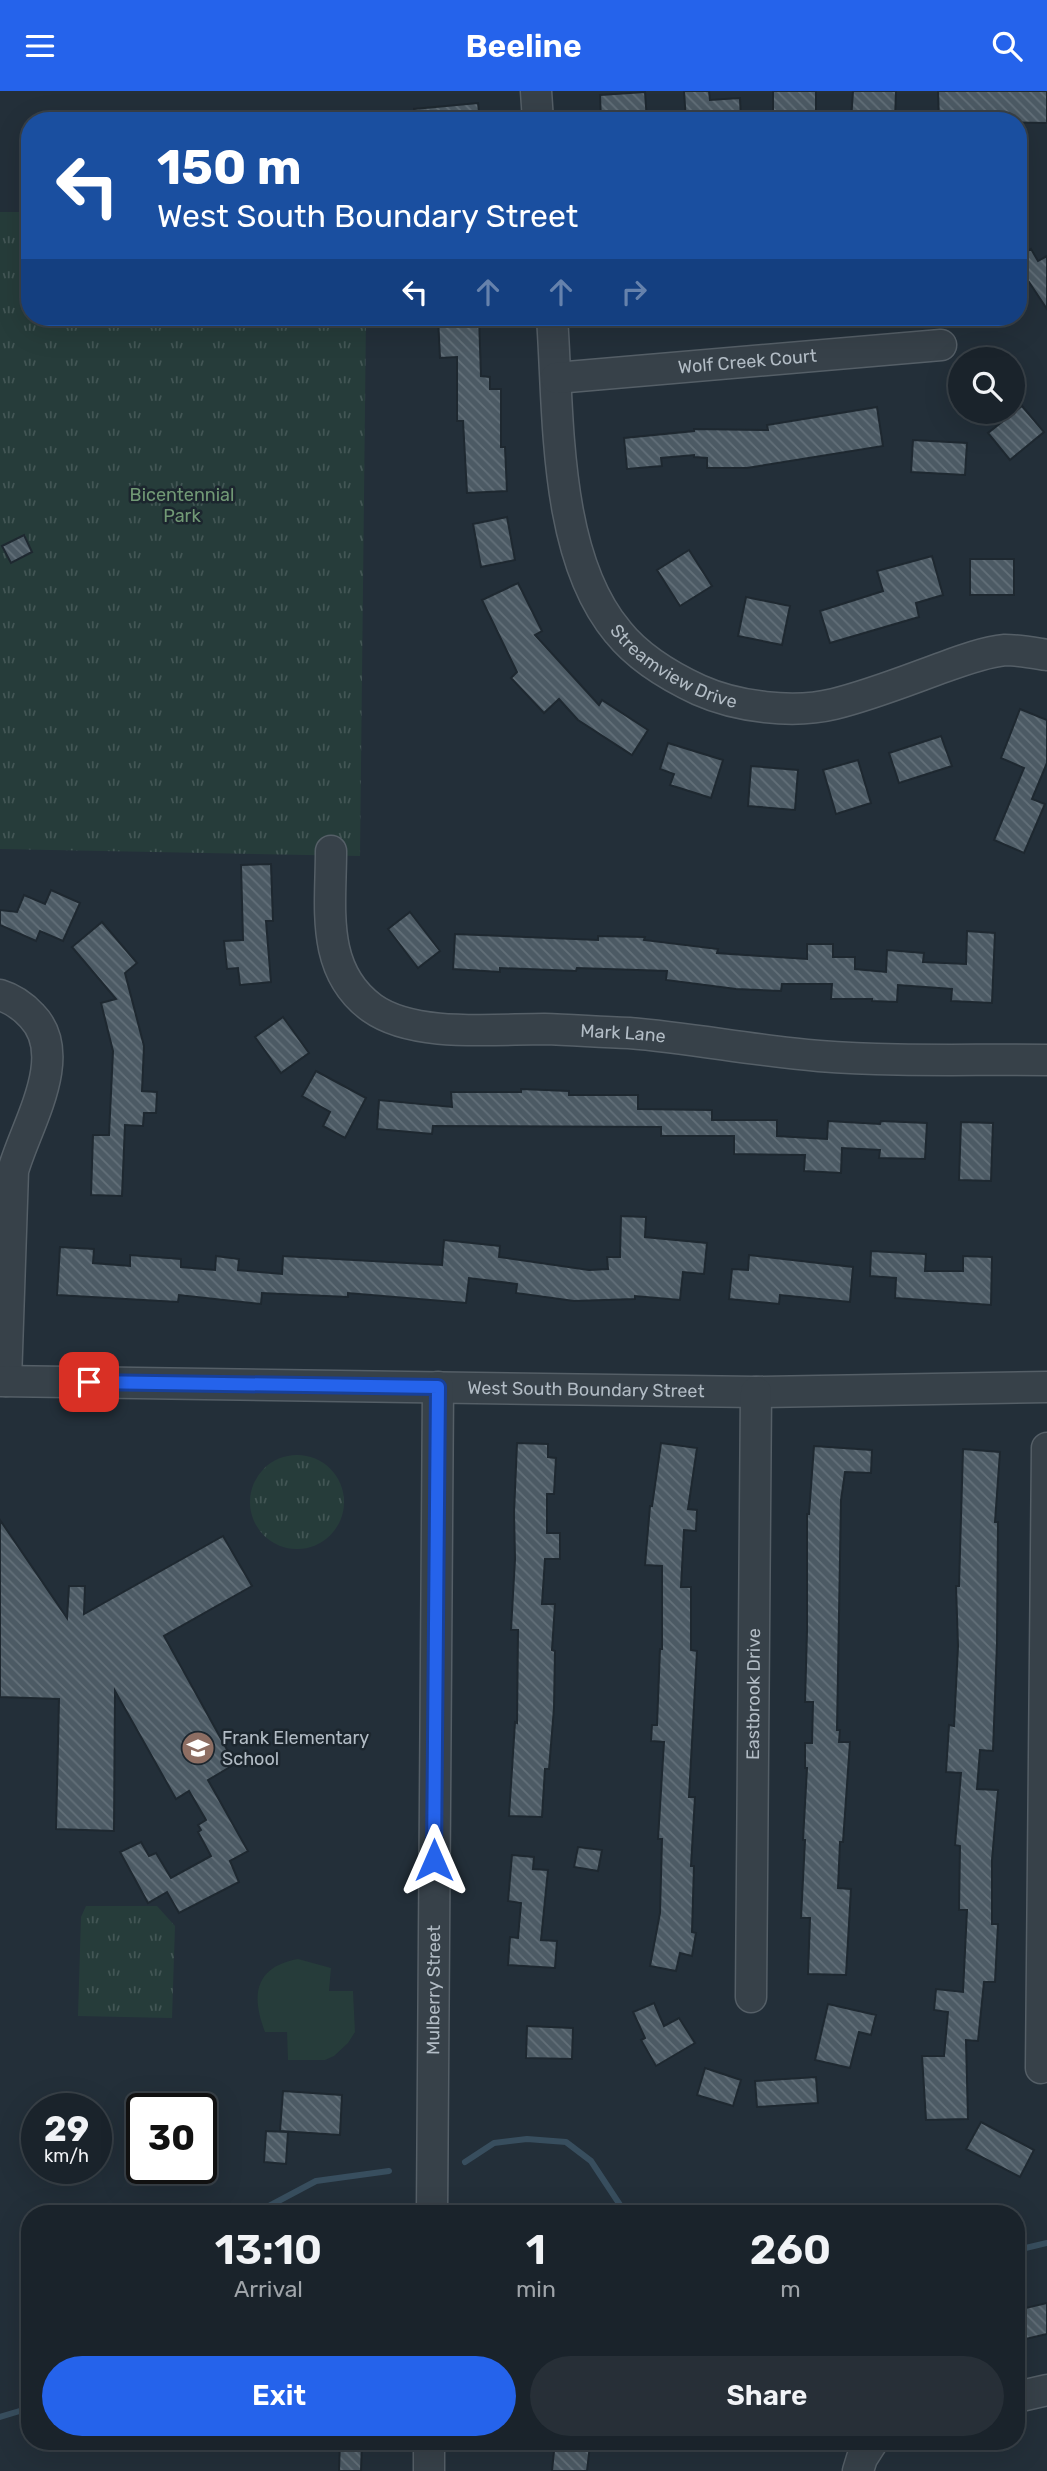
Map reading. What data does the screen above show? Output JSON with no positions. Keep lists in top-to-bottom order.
{
  "streets": {
    "street": [
      "Wolf Creek Court",
      "Streamview Drive",
      "Mark Lane",
      "West South Boundary Street",
      "Eastbrook Drive",
      "Mulberry Street"
    ]
  },
  "crossings": [
    ["Wolf Creek Court", "Streamview Drive"],
    ["West South Boundary Street", "Eastbrook Drive"],
    ["West South Boundary Street", "Mulberry Street"]
  ],
  "parks": ["Bicentennial Park"],
  "places": {
    "school or university": ["Frank Elementary School"]
  },
  "page": {
    "header": "Beeline",
    "turn": ["150 m", "West South Boundary Street"],
    "speed": "29 km/h",
    "limit": "30",
    "eta": [
      "13:10",
      "Arrival",
      "1",
      "min",
      "260",
      "m"
    ],
    "buttons": ["Exit", "Share"]
  }
}
